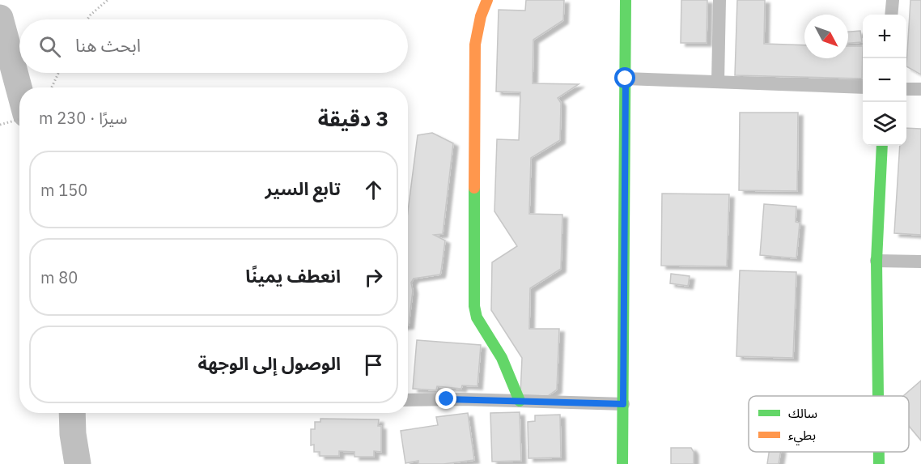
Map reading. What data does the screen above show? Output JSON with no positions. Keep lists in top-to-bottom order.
{
  "legend": ["سالك", "بطيء"],
  "north": "bottom right",
  "page": {
    "map_buttons": ["+", "−"],
    "search": "ابحث هنا",
    "heading": ["3 دقيقة", "سيرًا · 230 m"],
    "list": [
      ["تابع السير", "150 m"],
      ["انعطف يمينًا", "80 m"],
      "الوصول إلى الوجهة"
    ]
  }
}
